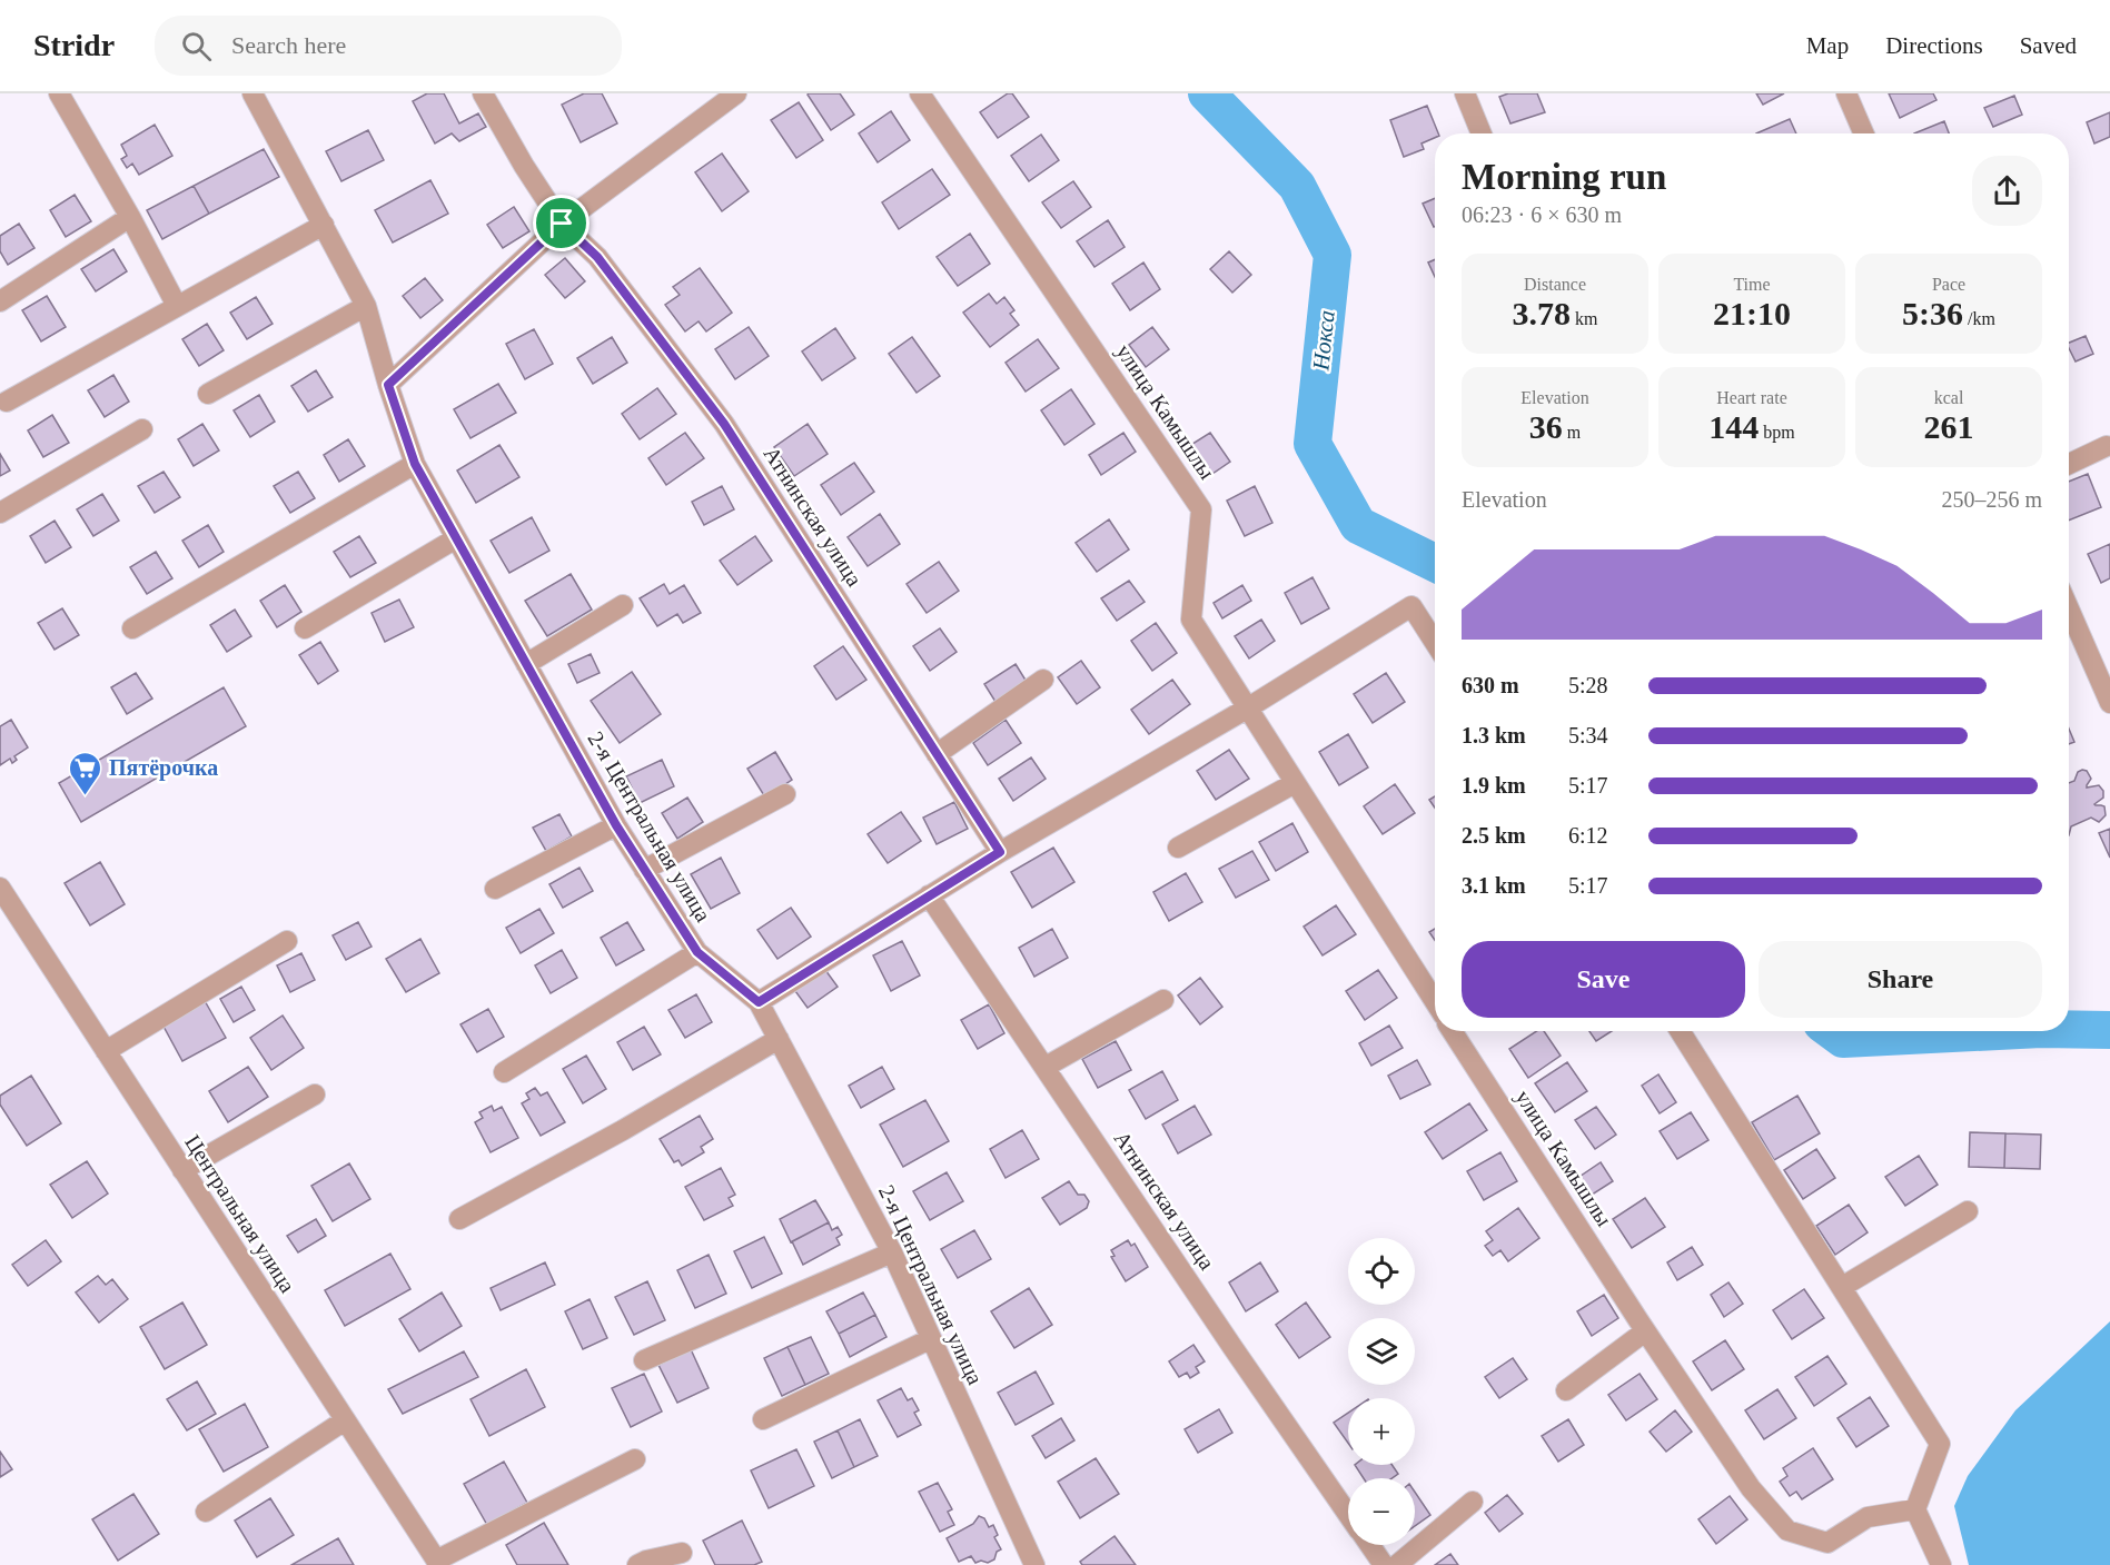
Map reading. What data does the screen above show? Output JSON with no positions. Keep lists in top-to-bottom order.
{
  "streets": {
    "street": [
      "улица Камышлы",
      "Атнинская улица",
      "2-я Центральная улица",
      "Центральная улица"
    ]
  },
  "water": ["Нокса"],
  "places": {
    "supermarket": ["Пятёрочка"]
  },
  "page": {
    "header": "Stridr",
    "search": "Search here",
    "nav": ["Map", "Directions", "Saved"],
    "heading": ["Morning run", "06:23 · 6 × 630 m"],
    "stats": [
      ["Distance", "3.78 km"],
      ["Time", "21:10"],
      ["Pace", "5:36 /km"],
      ["Elevation", "36 m"],
      ["Heart rate", "144 bpm"],
      ["kcal", "261"]
    ],
    "chart": ["Elevation", "250–256 m"],
    "list": [
      {
        "name": "630 m",
        "note": "5:28"
      },
      {
        "name": "1.3 km",
        "note": "5:34"
      },
      {
        "name": "1.9 km",
        "note": "5:17"
      },
      {
        "name": "2.5 km",
        "note": "6:12"
      },
      {
        "name": "3.1 km",
        "note": "5:17"
      }
    ],
    "buttons": ["Save", "Share"],
    "map_buttons": ["+", "−"]
  }
}
